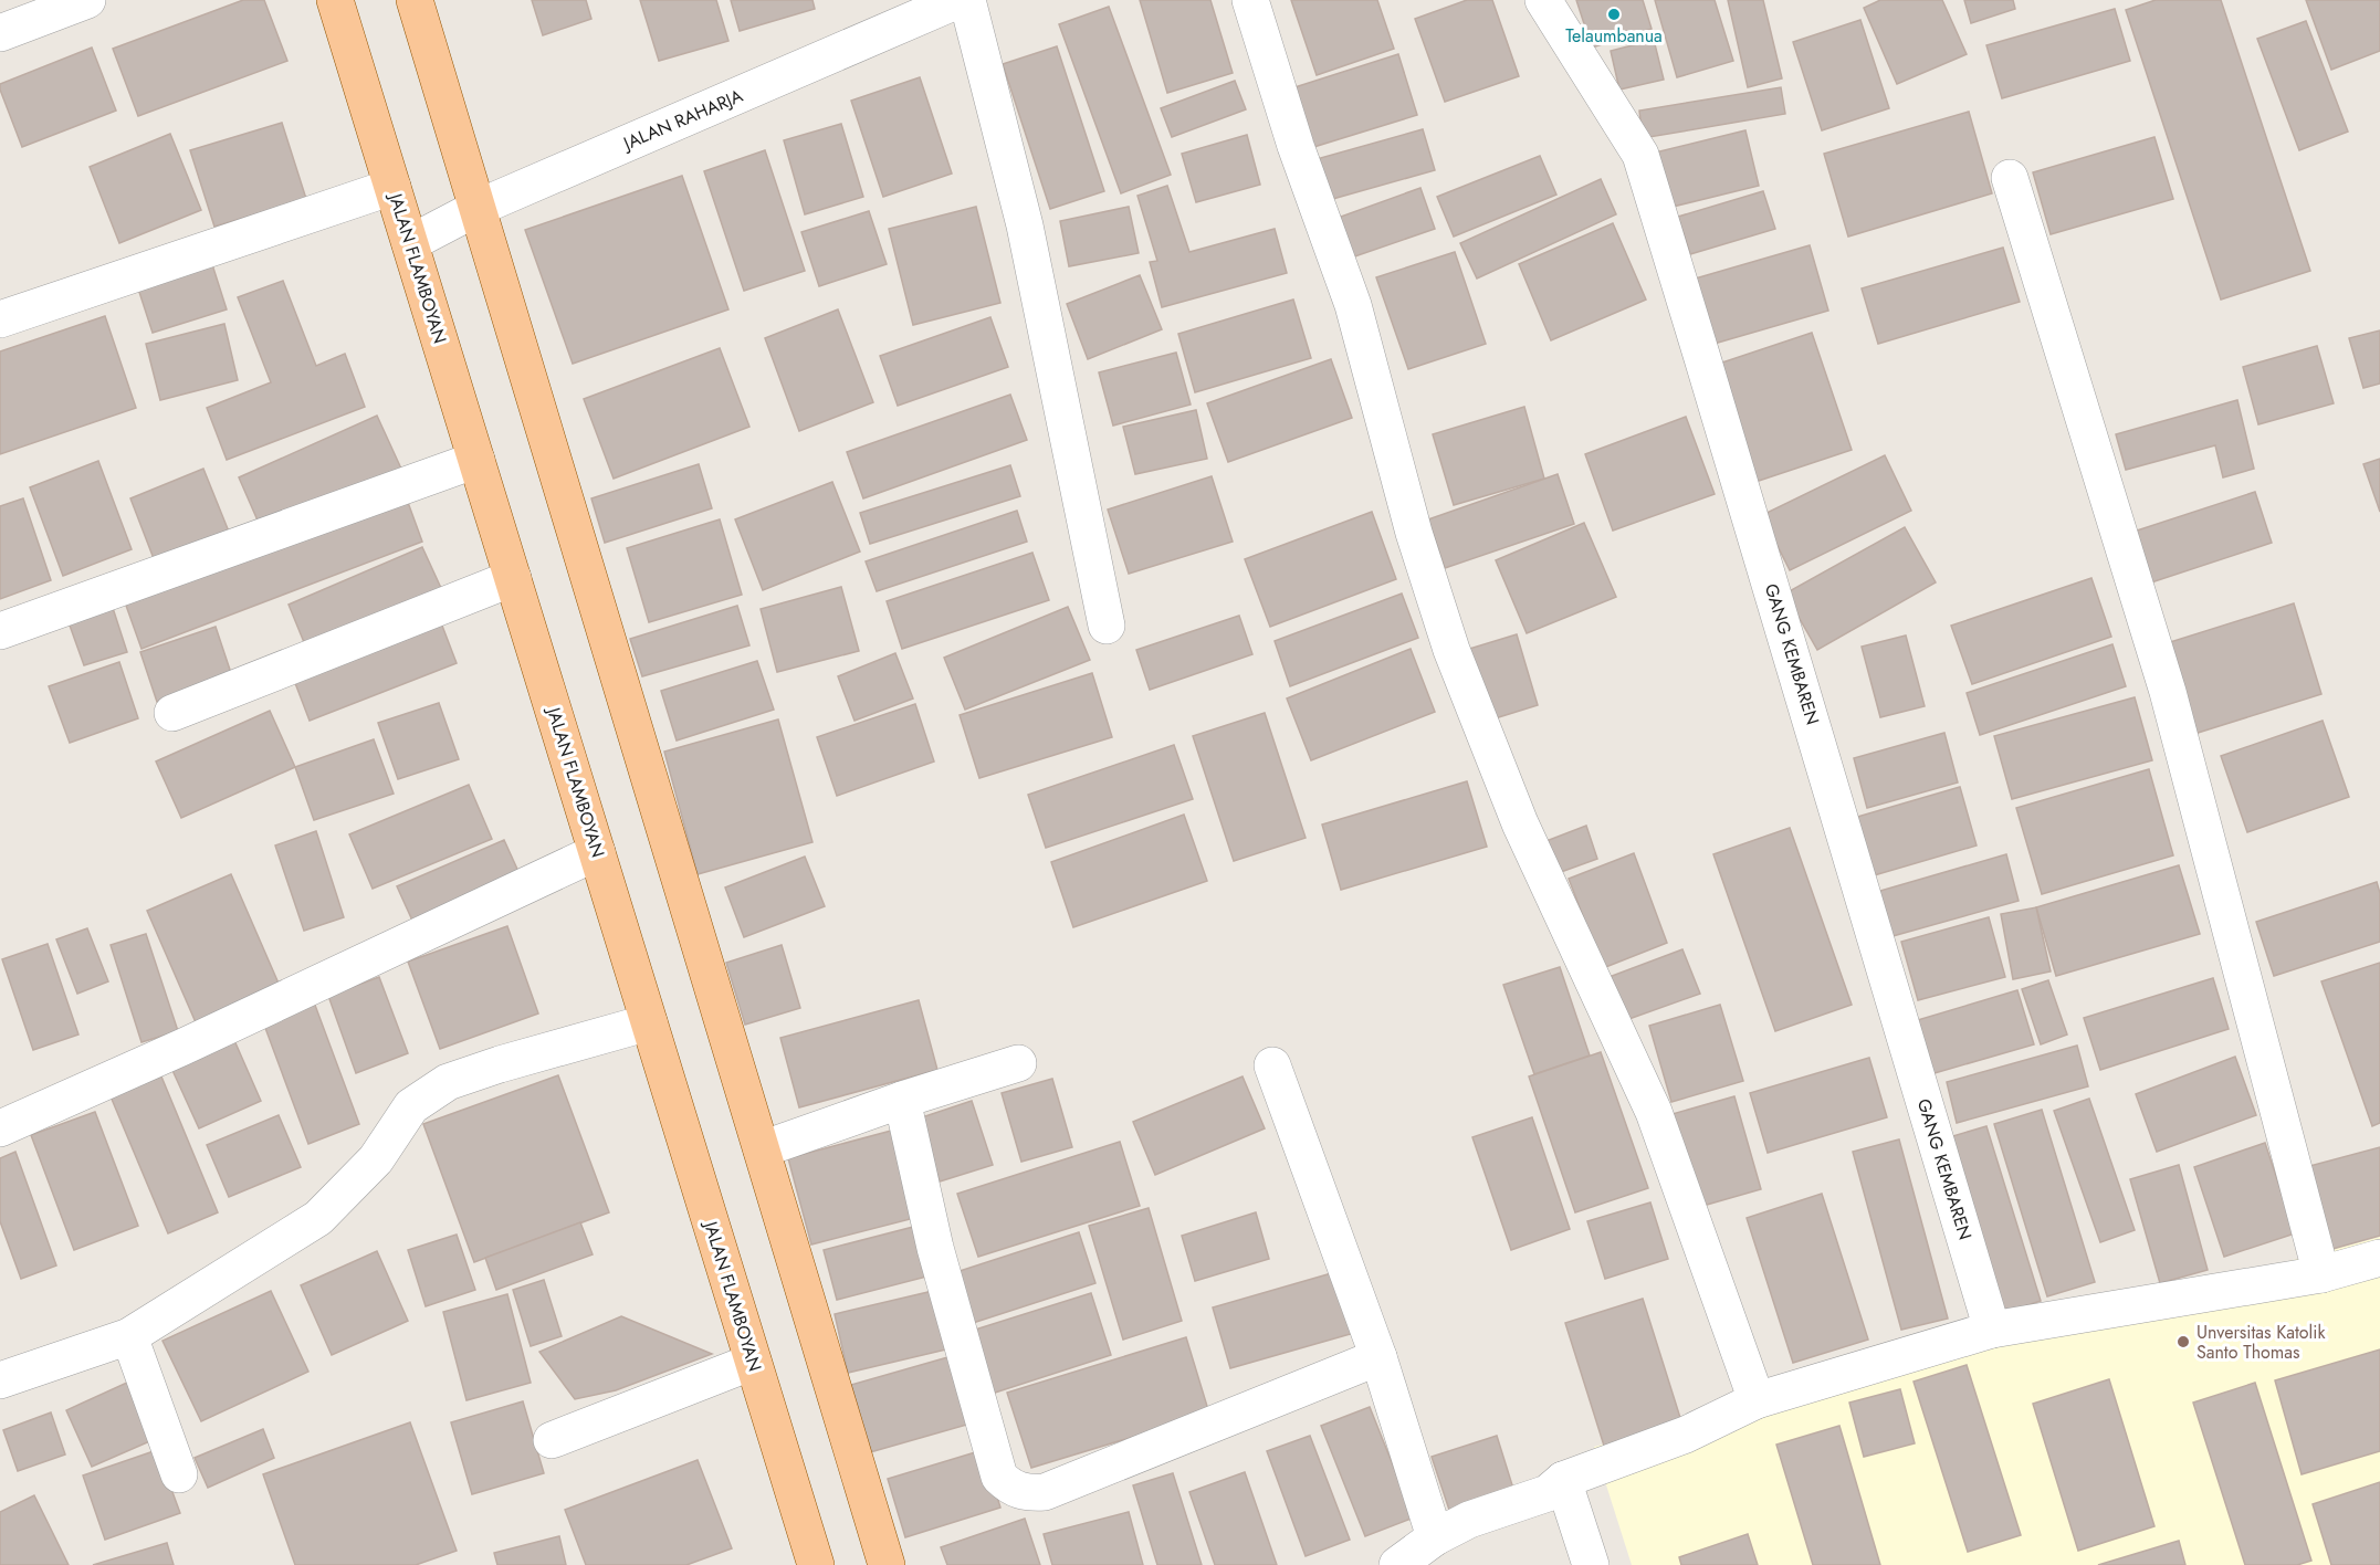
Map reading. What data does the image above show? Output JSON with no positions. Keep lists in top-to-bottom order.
{
  "streets": {
    "main road": ["JALAN FLAMBOYAN"],
    "street": ["JALAN RAHARJA", "GANG KEMBAREN"]
  },
  "crossings": [
    ["JALAN RAHARJA", "JALAN FLAMBOYAN"]
  ],
  "places": ["Telaumbanua", "Unversitas Katolik Santo Thomas"]
}
